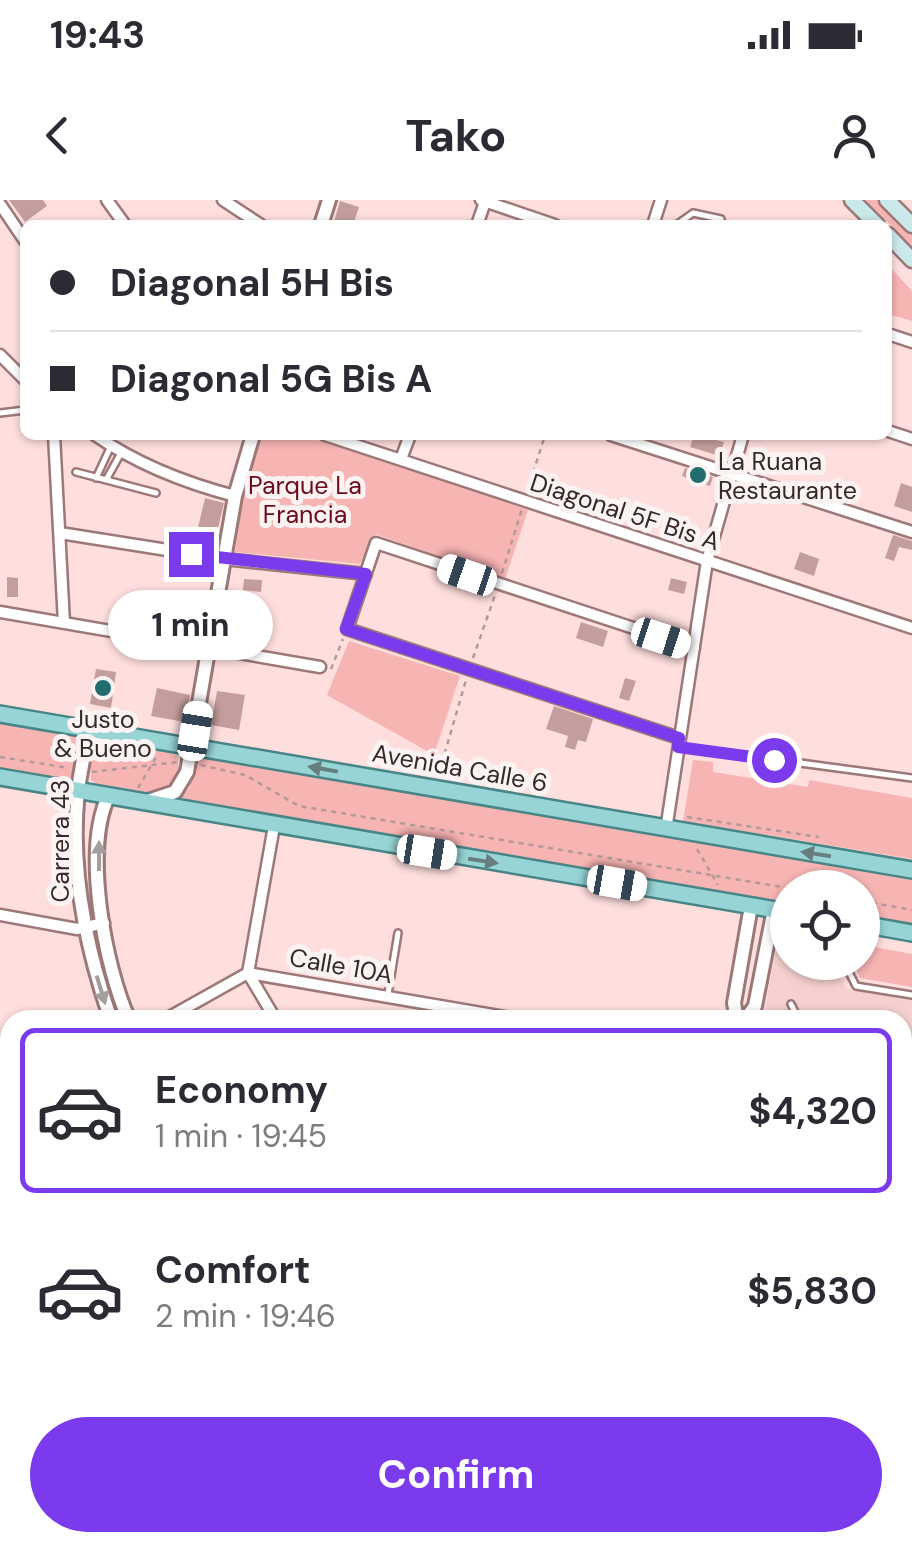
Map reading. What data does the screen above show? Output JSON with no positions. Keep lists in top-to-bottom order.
{
  "streets": {
    "main road": ["Avenida Calle 6"],
    "street": ["Diagonal 5F Bis A", "Carrera 43", "Calle 10A"]
  },
  "crossings": [
    ["Avenida Calle 6", "Carrera 43"]
  ],
  "parks": ["Parque La Francia"],
  "places": ["La Ruana Restaurante", "Justo & Bueno"],
  "page": {
    "status": "19:43",
    "header": "Tako",
    "banner": ["Diagonal 5H Bis", "Diagonal 5G Bis A"],
    "bubble": "1 min",
    "list": [
      {
        "name": "Economy",
        "note": "1 min · 19:45",
        "value": "$4,320"
      },
      {
        "name": "Comfort",
        "note": "2 min · 19:46",
        "value": "$5,830"
      }
    ],
    "buttons": "Confirm"
  }
}
